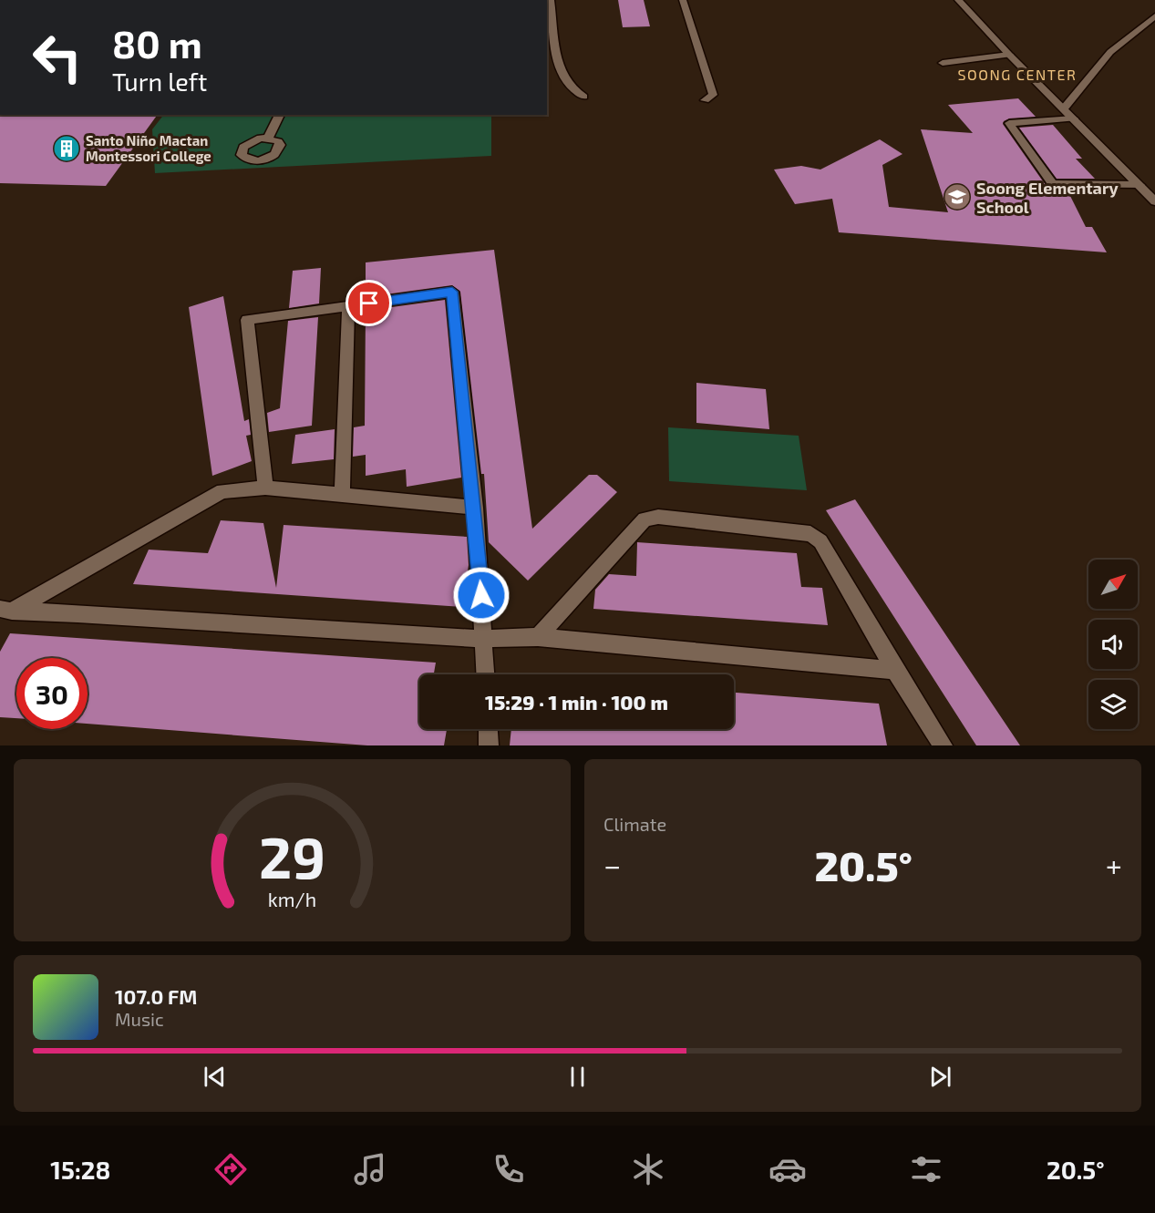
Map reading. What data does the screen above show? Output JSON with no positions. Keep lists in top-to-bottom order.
{
  "districts": ["SOONG CENTER"],
  "places": {
    "building": ["Santo Niño Mactan Montessori College"],
    "school or university": ["Soong Elementary School"]
  },
  "north": "top right",
  "page": {
    "turn": ["80 m", "Turn left"],
    "limit": "30",
    "trip": "15:29 · 1 min · 100 m",
    "tile": "Climate",
    "heat": ["−", "20.5°", "+"],
    "song": ["107.0 FM", "Music"],
    "tabs": ["15:28", "20.5°"],
    "gauge": ["29", "km/h"]
  }
}
